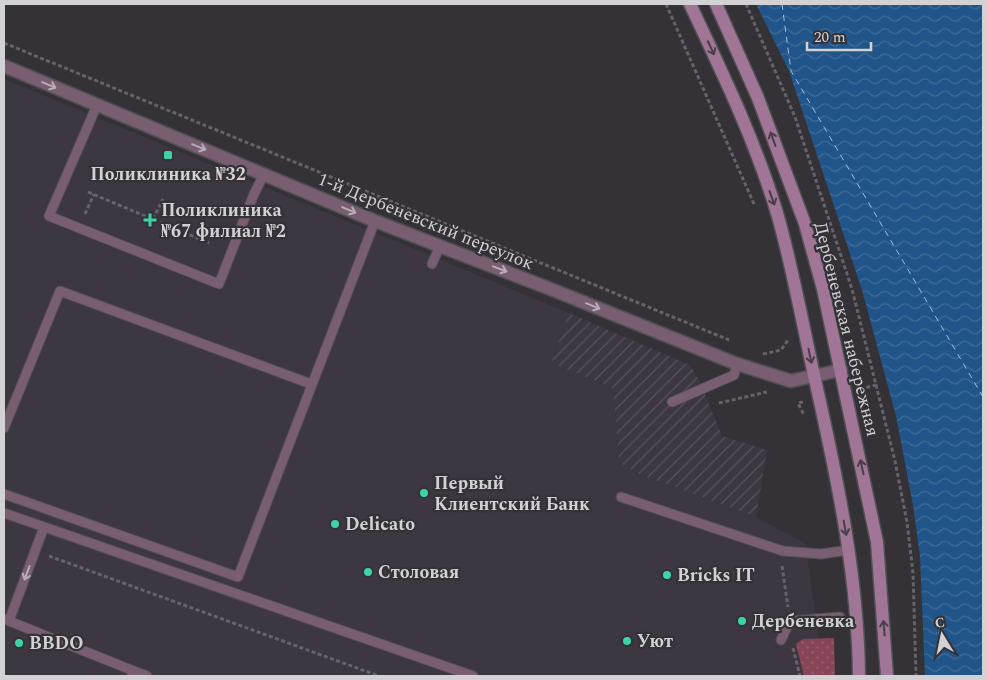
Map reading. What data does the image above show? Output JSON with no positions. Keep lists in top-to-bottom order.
{
  "streets": {
    "main road": ["Дербеневская набережная"],
    "street": ["1-й Дербеневский переулок"]
  },
  "crossings": [
    ["1-й Дербеневский переулок", "Дербеневская набережная"]
  ],
  "one_way": ["1-й Дербеневский переулок"],
  "places": {
    "transit": ["Поликлиника №32"],
    "health": ["Поликлиника №67 филиал №2"],
    "other": [
      "Первый Клиентский Банк",
      "Delicato",
      "Столовая",
      "Bricks IT",
      "Дербеневка",
      "Уют",
      "BBDO"
    ]
  },
  "scale_bar": "20 m",
  "north": "top"
}
